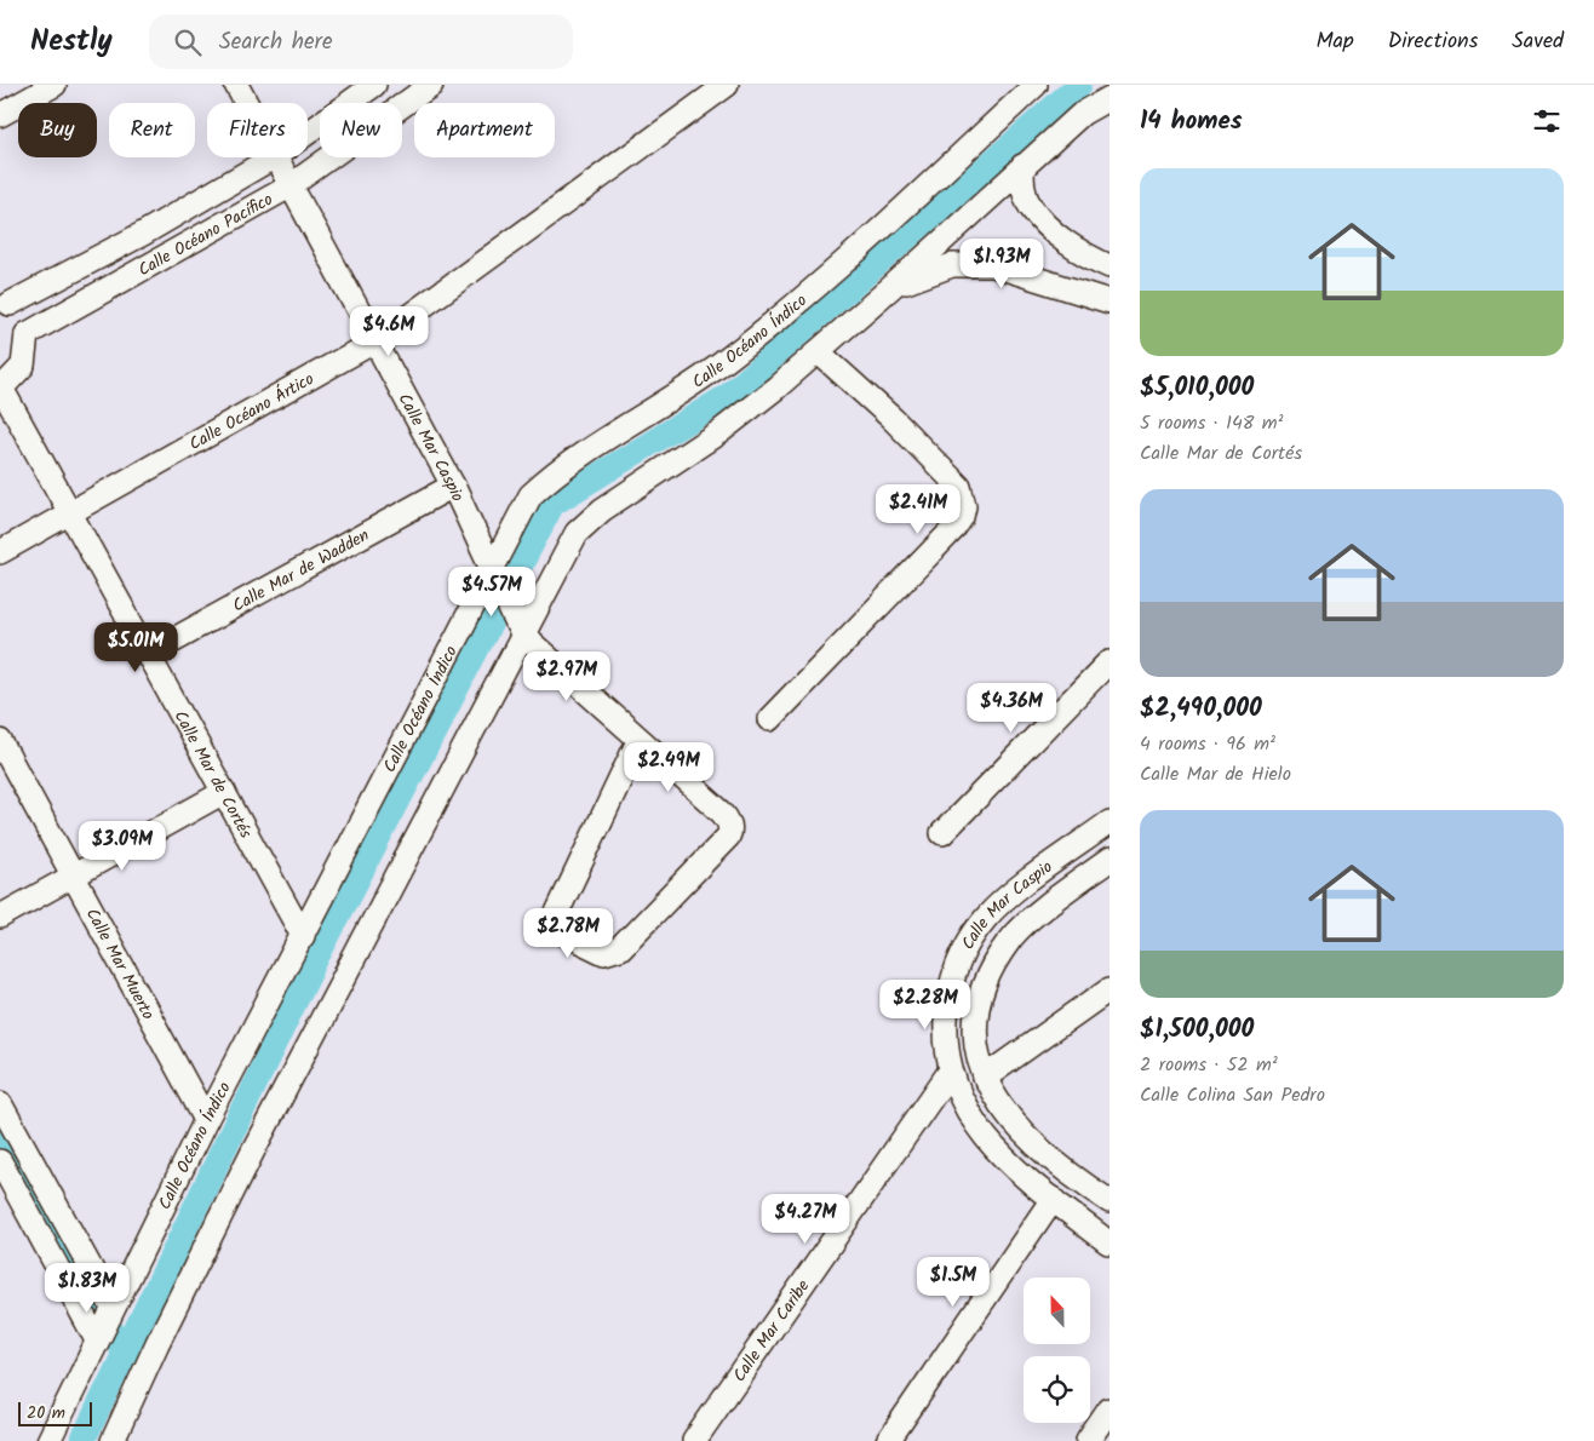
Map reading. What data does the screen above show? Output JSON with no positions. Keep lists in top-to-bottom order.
{
  "streets": {
    "street": [
      "Calle Océano Pacífico",
      "Calle Océano Índico",
      "Calle Océano Ártico",
      "Calle Mar Caspio",
      "Calle Mar de Wadden",
      "Calle Mar de Cortés",
      "Calle Mar Muerto",
      "Calle Mar Caribe"
    ]
  },
  "crossings": [
    ["Calle Océano Pacífico", "Calle Mar Caspio"],
    ["Calle Océano Índico", "Calle Mar Caspio"],
    ["Calle Océano Índico", "Calle Mar de Cortés"],
    ["Calle Océano Índico", "Calle Mar Muerto"],
    ["Calle Océano Ártico", "Calle Mar Caspio"],
    ["Calle Océano Ártico", "Calle Mar de Cortés"],
    ["Calle Mar Caspio", "Calle Mar de Wadden"],
    ["Calle Mar Caspio", "Calle Mar Caribe"],
    ["Calle Mar de Wadden", "Calle Mar de Cortés"]
  ],
  "scale_bar": "20 m",
  "north": "top",
  "page": {
    "header": "Nestly",
    "search": "Search here",
    "nav": ["Map", "Directions", "Saved"],
    "heading": "14 homes",
    "chip": [
      "Buy",
      "Rent",
      "Filters",
      "New",
      "Apartment"
    ],
    "list": [
      {
        "name": "$5,010,000",
        "note": "5 rooms · 148 m² · Calle Mar de Cortés"
      },
      {
        "name": "$2,490,000",
        "note": "4 rooms · 96 m² · Calle Mar de Hielo"
      },
      {
        "name": "$1,500,000",
        "note": "2 rooms · 52 m² · Calle Colina San Pedro"
      }
    ],
    "price": [
      "$1.93M",
      "$4.6M",
      "$2.41M",
      "$4.57M",
      "$5.01M",
      "$2.97M",
      "$4.36M",
      "$2.49M",
      "$3.09M",
      "$2.78M",
      "$2.28M",
      "$4.27M",
      "$1.5M",
      "$1.83M"
    ],
    "scale": "20 m"
  }
}
